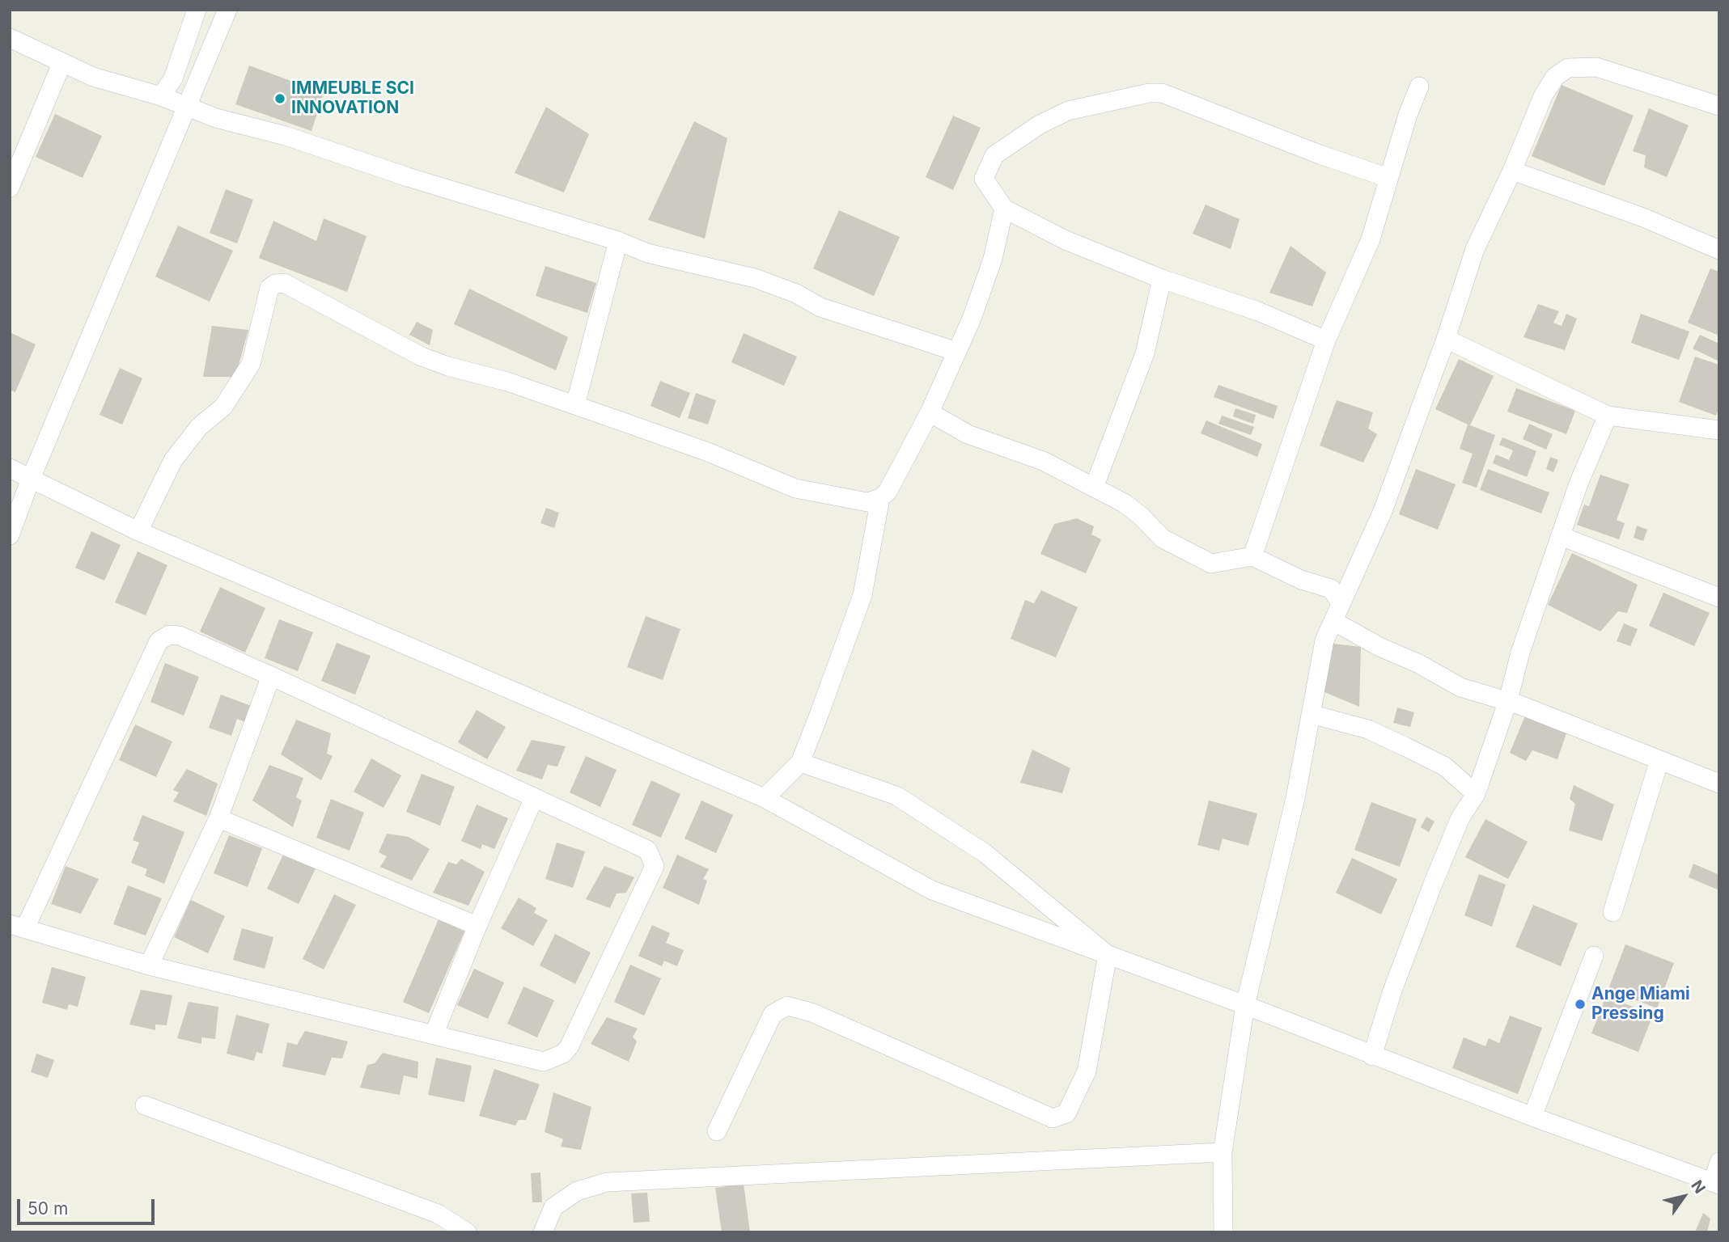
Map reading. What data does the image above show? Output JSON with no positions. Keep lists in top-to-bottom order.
{
  "places": ["IMMEUBLE SCI INNOVATION", "Ange Miami Pressing"],
  "scale_bar": "50 m",
  "north": "top right"
}
